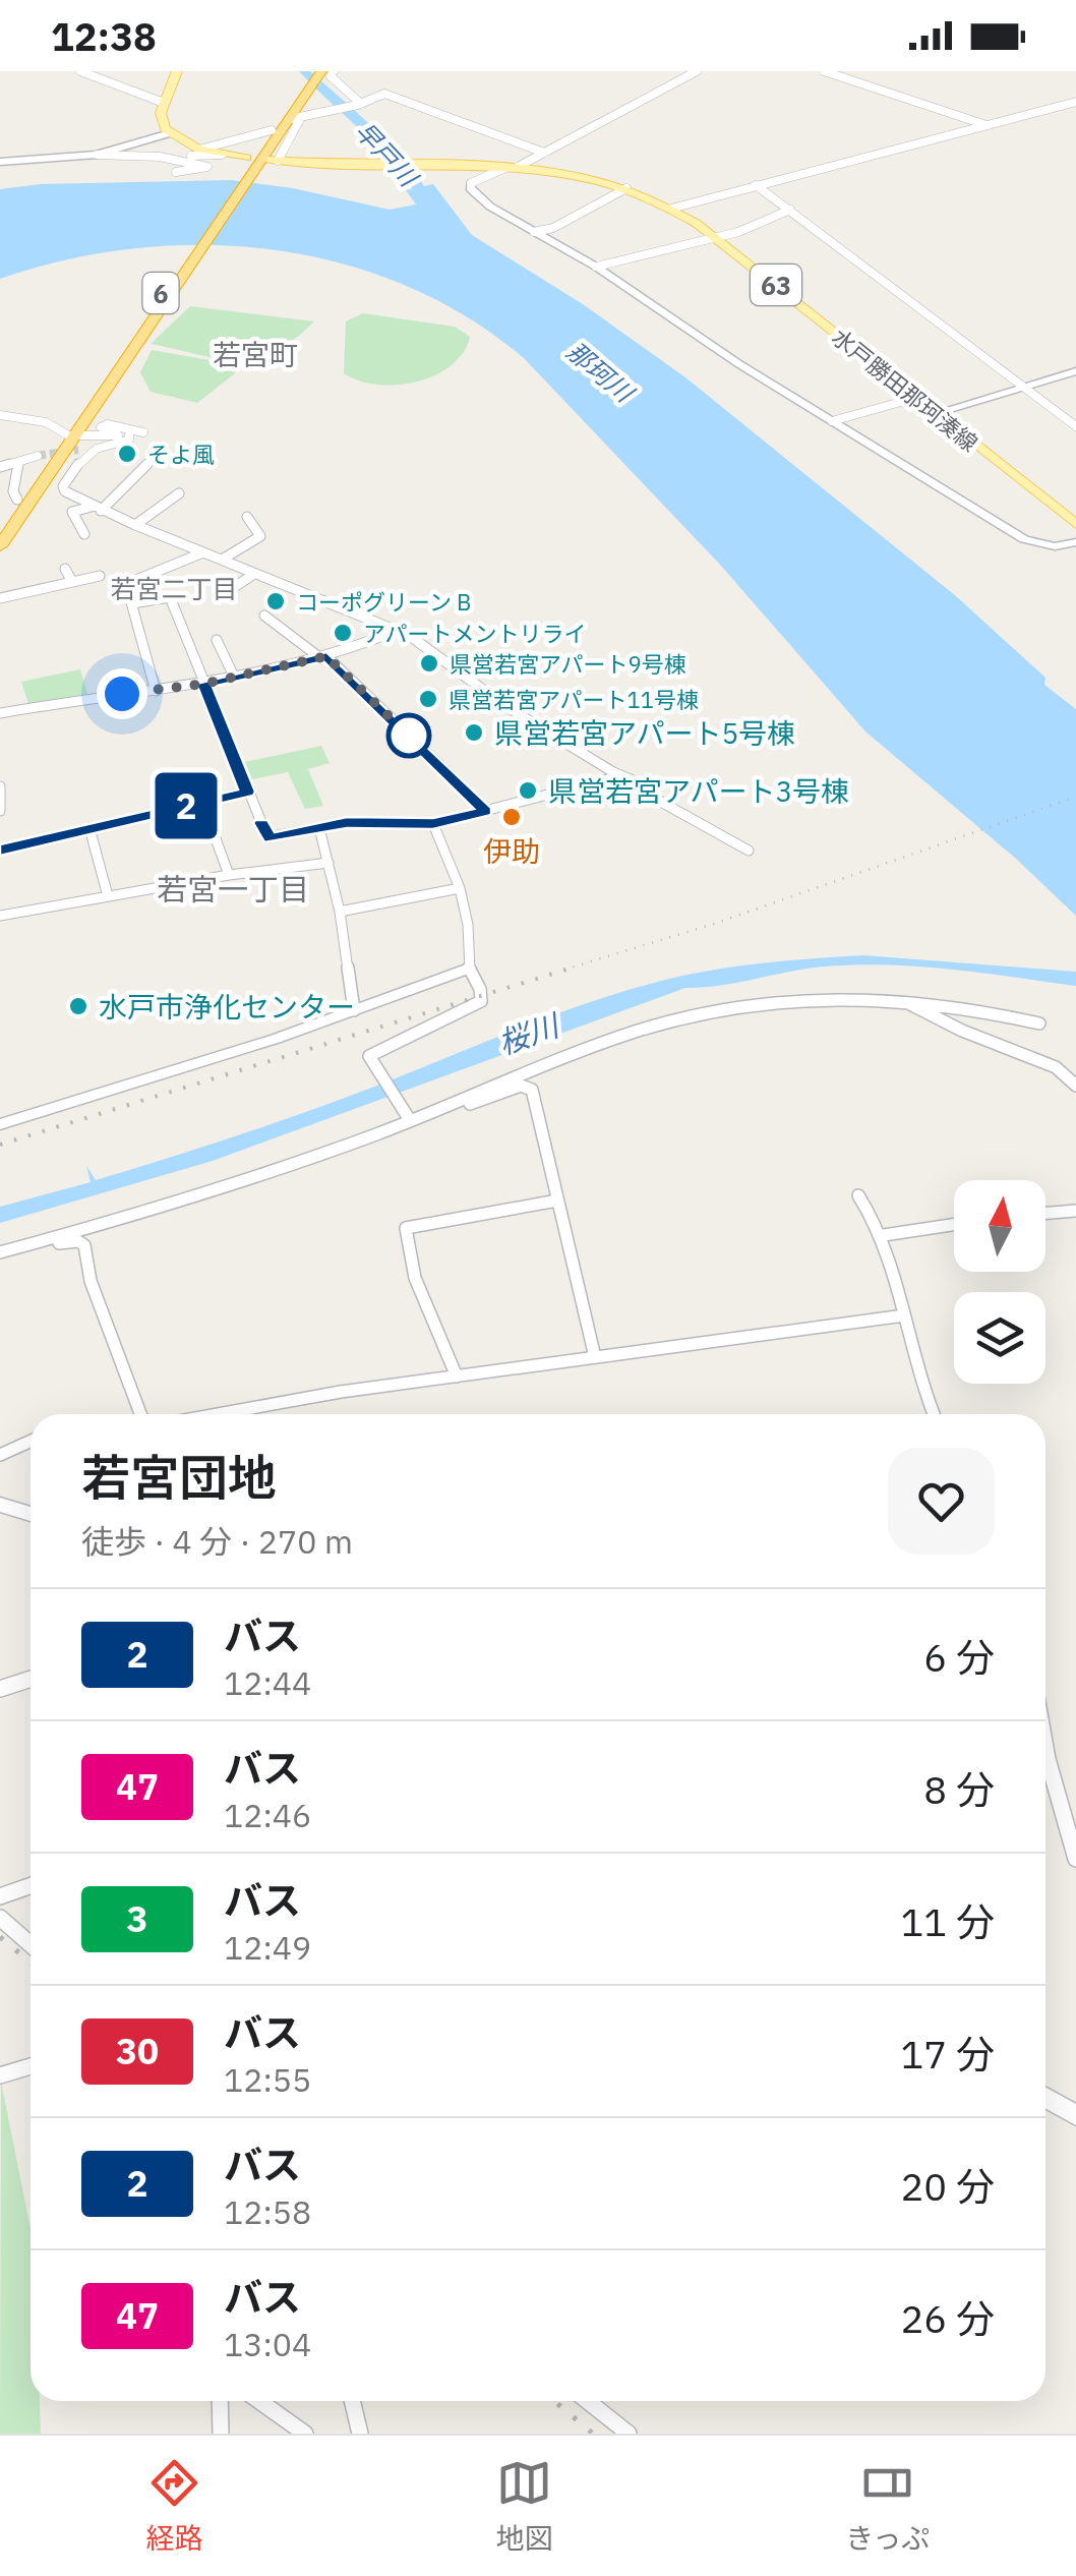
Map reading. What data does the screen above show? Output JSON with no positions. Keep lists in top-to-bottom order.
{
  "streets": {
    "highway": ["6"],
    "main road": ["63", "水戸勝田那珂湊線"]
  },
  "crossings": [
    ["6", "水戸勝田那珂湊線"]
  ],
  "districts": ["若宮町", "若宮二丁目", "若宮一丁目"],
  "water": ["早戸川", "那珂川", "桜川"],
  "places": [
    "そよ風",
    "コーポグリーン B",
    "アパートメントリライ",
    "県営若宮アパート9号棟",
    "県営若宮アパート11号棟",
    "県営若宮アパート5号棟",
    "県営若宮アパート3号棟",
    "伊助",
    "水戸市浄化センター"
  ],
  "lines": ["bus line 2"],
  "north": "top",
  "page": {
    "status": "12:38",
    "on_map": "2",
    "heading": ["若宮団地", "徒歩 · 4 分 · 270 m"],
    "list": [
      {
        "mark": "2",
        "name": "バス",
        "note": "12:44",
        "value": "6 分"
      },
      {
        "mark": "47",
        "name": "バス",
        "note": "12:46",
        "value": "8 分"
      },
      {
        "mark": "3",
        "name": "バス",
        "note": "12:49",
        "value": "11 分"
      },
      {
        "mark": "30",
        "name": "バス",
        "note": "12:55",
        "value": "17 分"
      },
      {
        "mark": "2",
        "name": "バス",
        "note": "12:58",
        "value": "20 分"
      },
      {
        "mark": "47",
        "name": "バス",
        "note": "13:04",
        "value": "26 分"
      }
    ],
    "tabs": ["経路", "地図", "きっぷ"]
  }
}
